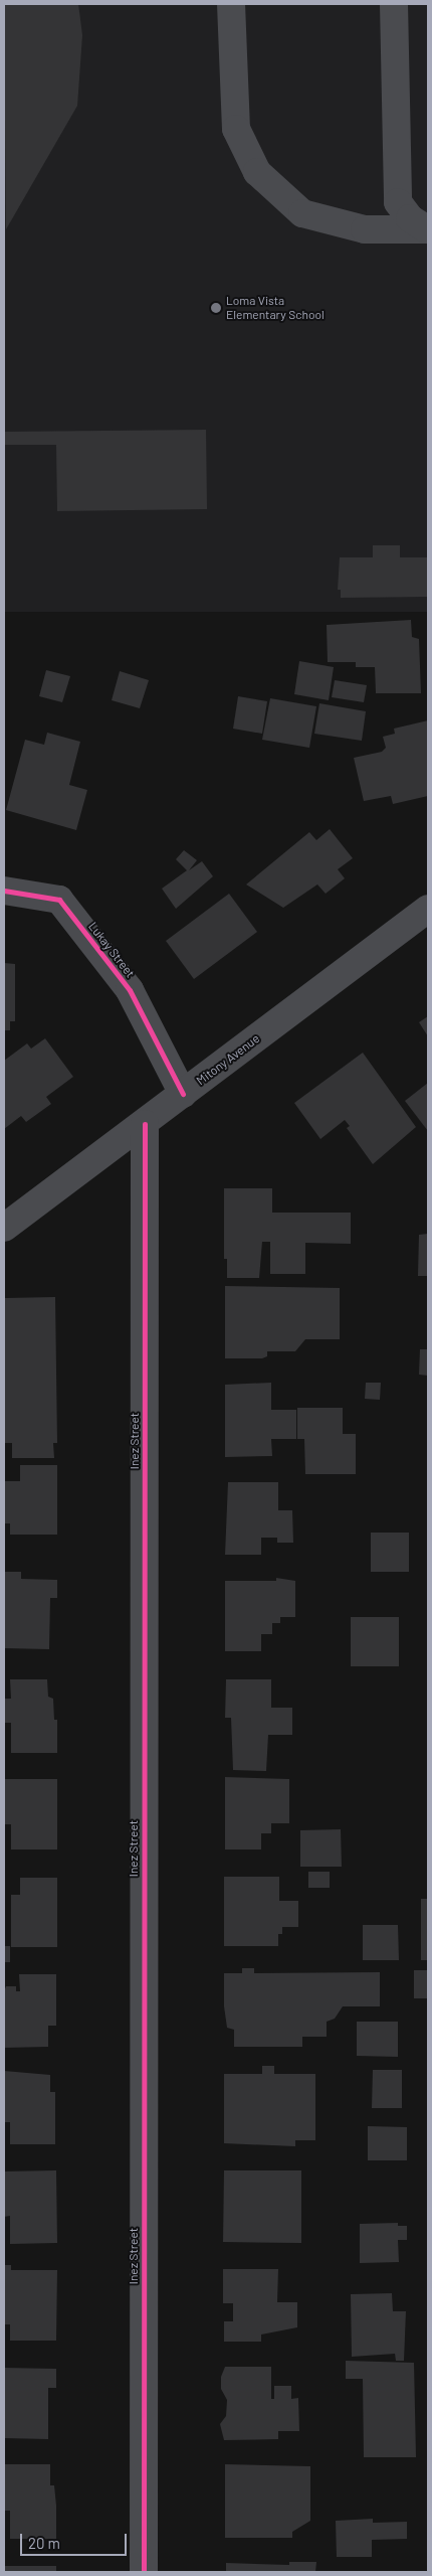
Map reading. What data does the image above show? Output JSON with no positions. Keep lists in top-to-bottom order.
{
  "streets": {
    "street": ["Lukay Street", "Mitony Avenue", "Inez Street"]
  },
  "crossings": [
    ["Lukay Street", "Mitony Avenue"],
    ["Mitony Avenue", "Inez Street"]
  ],
  "places": ["Loma Vista Elementary School"],
  "scale_bar": "20 m"
}
